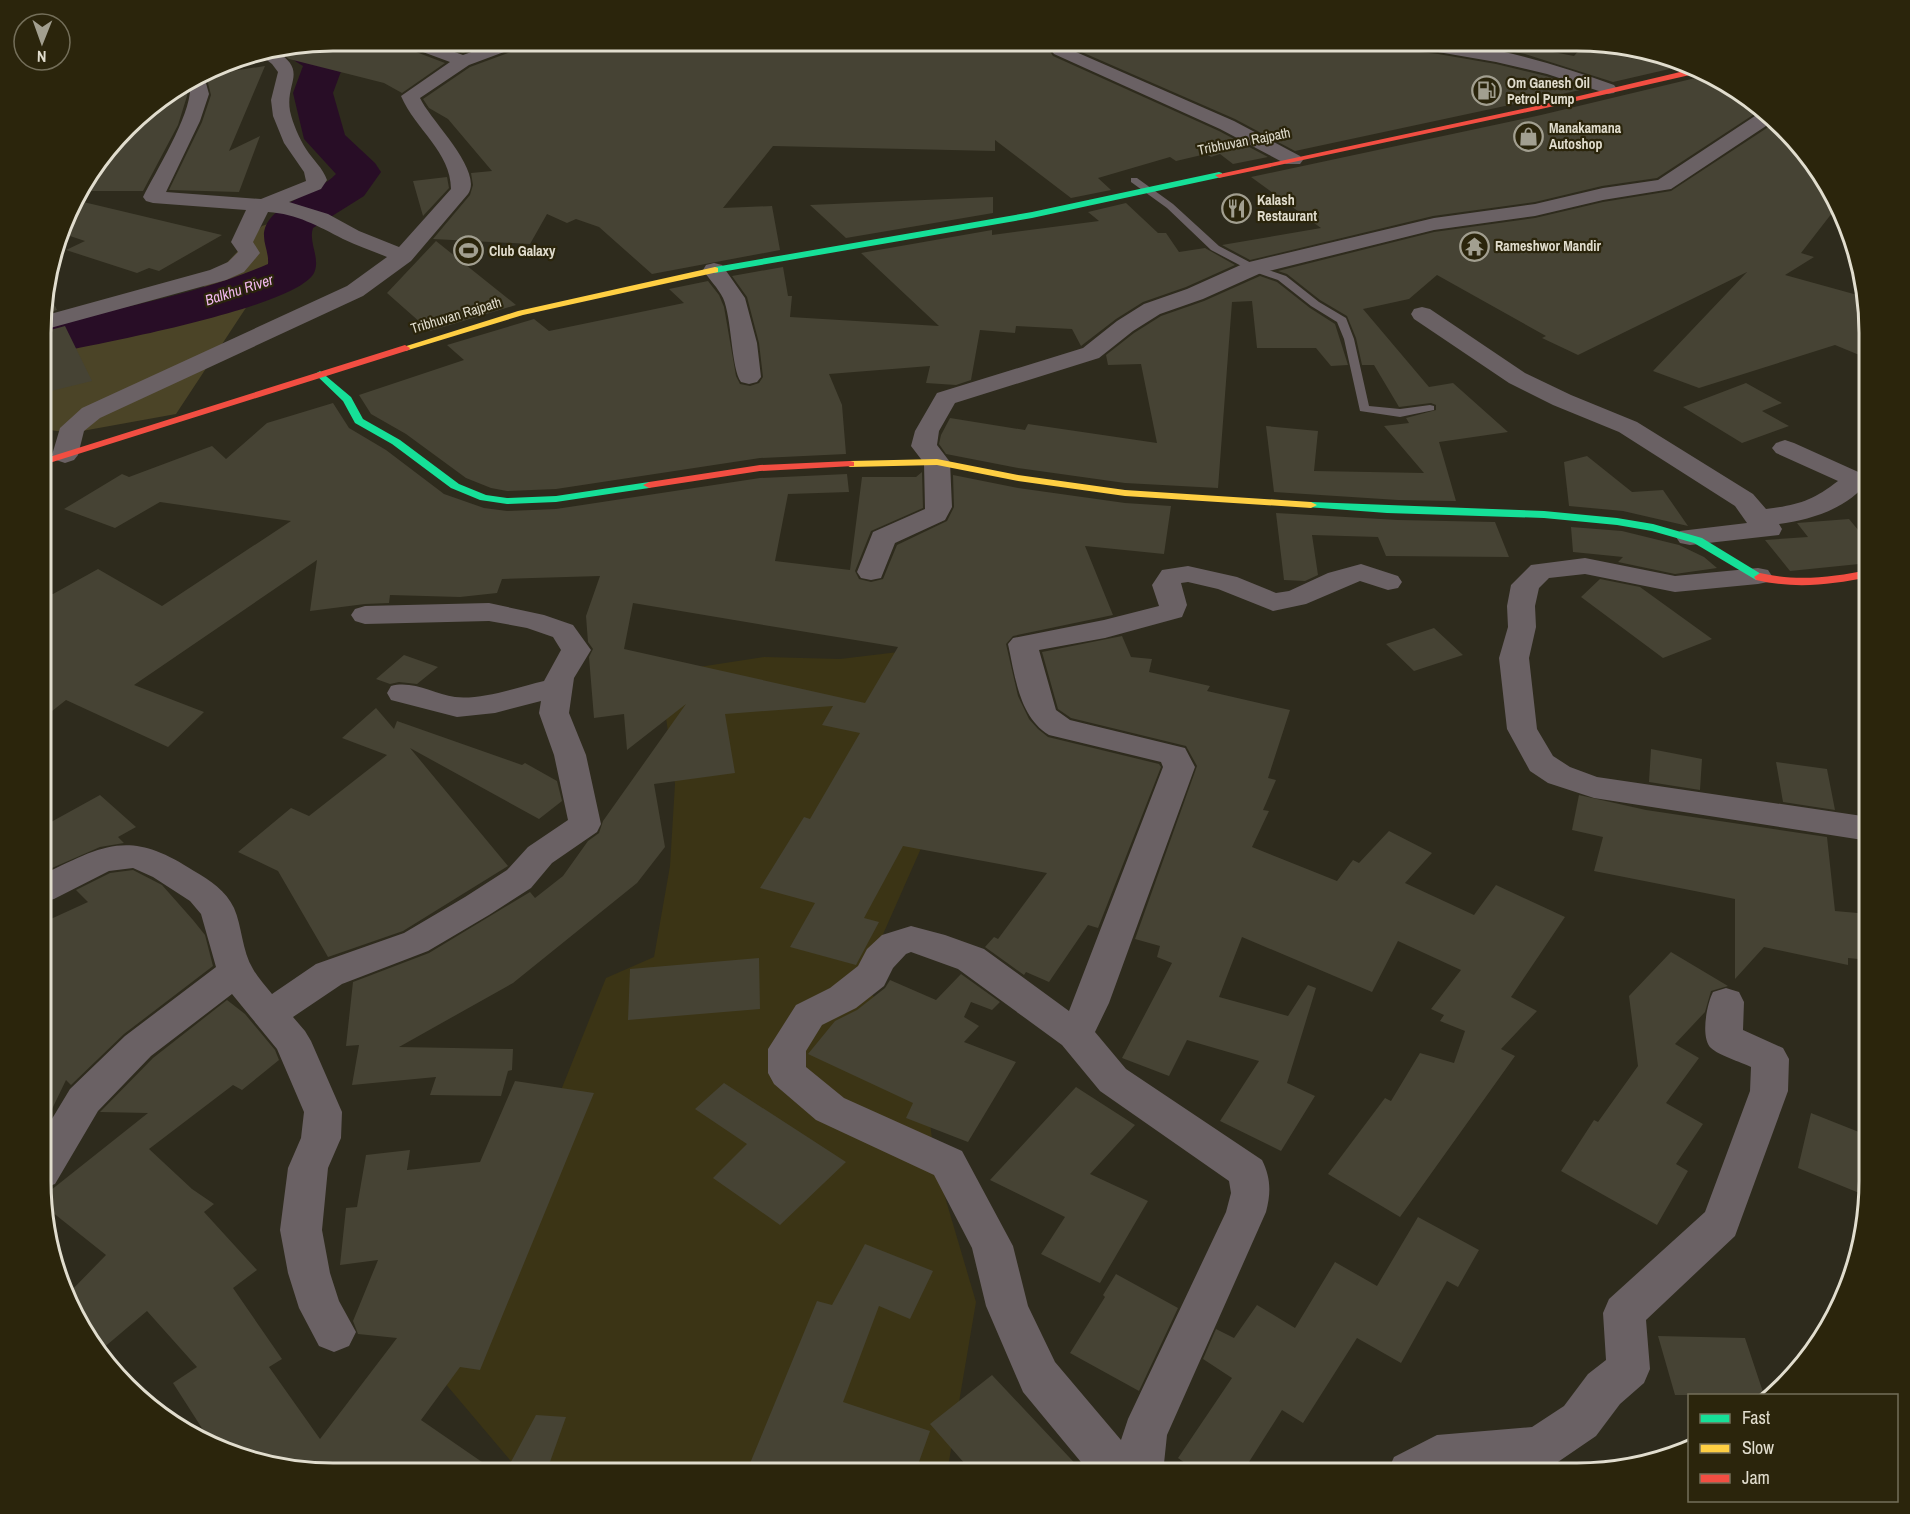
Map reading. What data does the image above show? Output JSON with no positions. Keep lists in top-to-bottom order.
{
  "streets": {
    "main road": ["Tribhuvan Rajpath"]
  },
  "water": ["Balkhu River"],
  "places": {
    "fuel station": ["Om Ganesh Oil Petrol Pump"],
    "shop": ["Manakamana Autoshop"],
    "restaurant": ["Kalash Restaurant"],
    "temple": ["Rameshwor Mandir"],
    "sports": ["Club Galaxy"]
  },
  "legend": ["Fast", "Slow", "Jam"],
  "north": "bottom"
}
